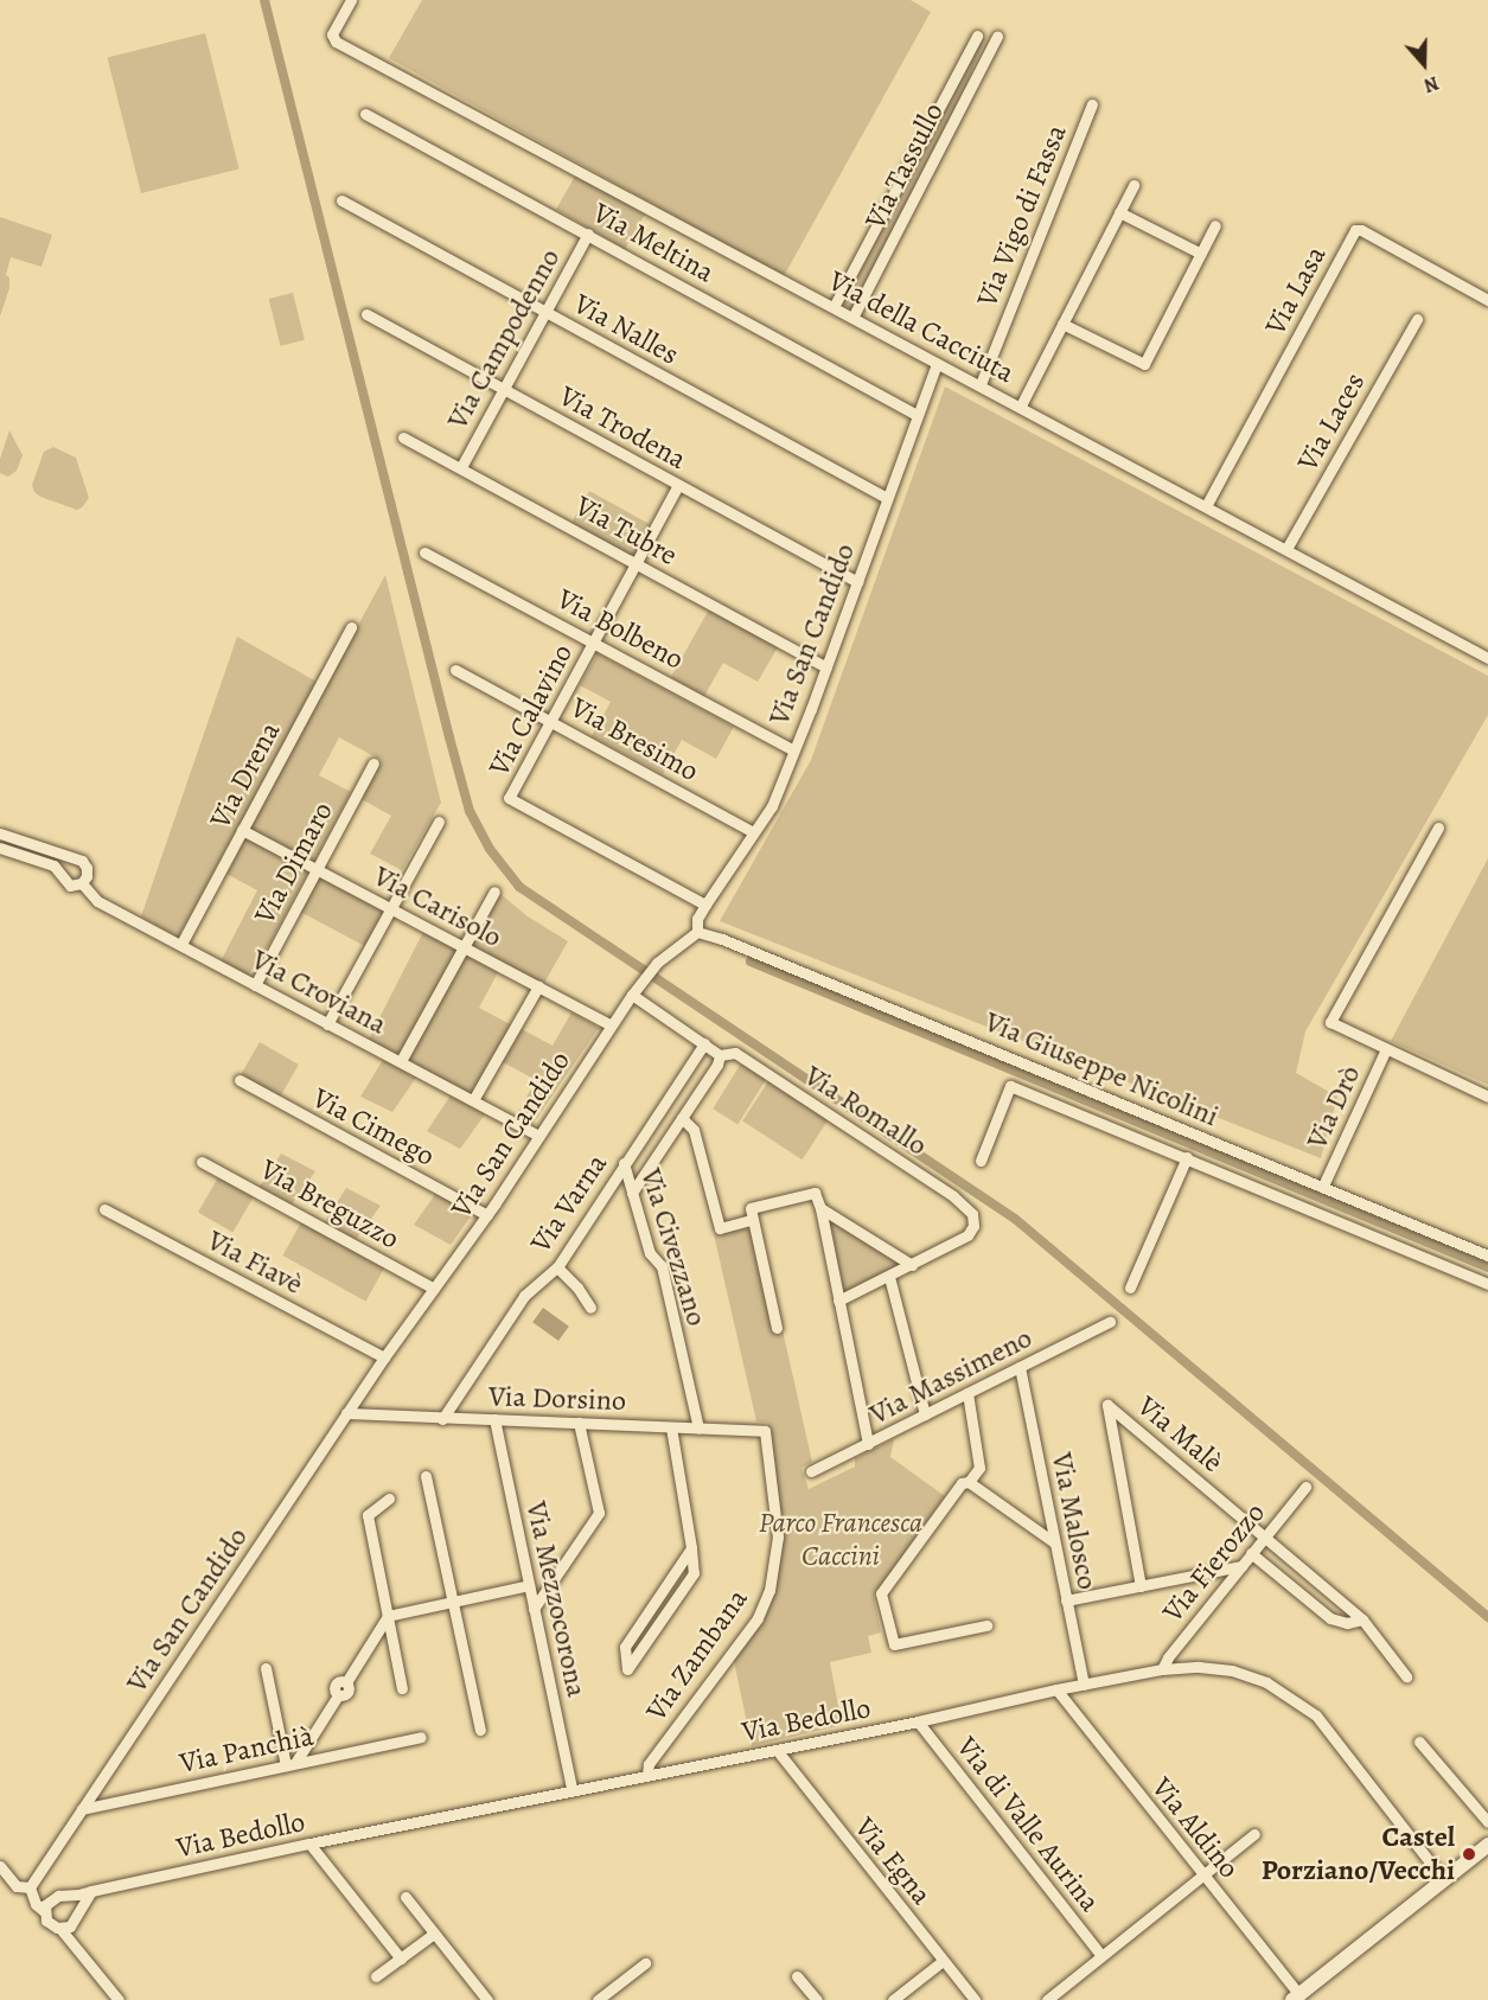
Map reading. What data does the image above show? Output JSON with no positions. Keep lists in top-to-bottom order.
{
  "streets": {
    "street": [
      "Via Tassullo",
      "Via Vigo di Fassa",
      "Via Meltina",
      "Via Lasa",
      "Via della Cacciuta",
      "Via Nalles",
      "Via Campodenno",
      "Via Laces",
      "Via Trodena",
      "Via Tubre",
      "Via Bolbeno",
      "Via San Candido",
      "Via Calavino",
      "Via Bresimo",
      "Via Drena",
      "Via Dimaro",
      "Via Carisolo",
      "Via Croviana",
      "Via Giuseppe Nicolini",
      "Via Drò",
      "Via Romallo",
      "Via Cimego",
      "Via Varna",
      "Via Breguzzo",
      "Via Civezzano",
      "Via Fiavè",
      "Via Massimeno",
      "Via Dorsino",
      "Via Malè",
      "Via Malosco",
      "Via Fierozzo",
      "Via Mezzocorona",
      "Via Zambana",
      "Via Bedollo",
      "Via Panchià",
      "Via di Valle Aurina",
      "Via Aldino",
      "Via Egna"
    ]
  },
  "crossings": [
    ["Via Tassullo", "Via della Cacciuta"],
    ["Via Vigo di Fassa", "Via della Cacciuta"],
    ["Via Meltina", "Via Campodenno"],
    ["Via Meltina", "Via San Candido"],
    ["Via Lasa", "Via della Cacciuta"],
    ["Via della Cacciuta", "Via Laces"],
    ["Via della Cacciuta", "Via San Candido"],
    ["Via Nalles", "Via Campodenno"],
    ["Via Nalles", "Via San Candido"],
    ["Via Campodenno", "Via Trodena"],
    ["Via Campodenno", "Via Tubre"],
    ["Via Trodena", "Via San Candido"],
    ["Via Trodena", "Via Calavino"],
    ["Via Tubre", "Via San Candido"],
    ["Via Tubre", "Via Calavino"],
    ["Via Bolbeno", "Via San Candido"],
    ["Via Bolbeno", "Via Calavino"],
    ["Via San Candido", "Via Calavino"],
    ["Via San Candido", "Via Bresimo"],
    ["Via San Candido", "Via Carisolo"],
    ["Via San Candido", "Via Croviana"],
    ["Via San Candido", "Via Giuseppe Nicolini"],
    ["Via San Candido", "Via Cimego"],
    ["Via San Candido", "Via Breguzzo"],
    ["Via San Candido", "Via Fiavè"],
    ["Via San Candido", "Via Dorsino"],
    ["Via San Candido", "Via Panchià"],
    ["Via Calavino", "Via Bresimo"],
    ["Via Drena", "Via Carisolo"],
    ["Via Drena", "Via Croviana"],
    ["Via Dimaro", "Via Carisolo"],
    ["Via Dimaro", "Via Croviana"],
    ["Via Giuseppe Nicolini", "Via Drò"],
    ["Via Varna", "Via Civezzano"],
    ["Via Varna", "Via Dorsino"],
    ["Via Civezzano", "Via Dorsino"],
    ["Via Massimeno", "Via Malosco"],
    ["Via Dorsino", "Via Mezzocorona"],
    ["Via Dorsino", "Via Zambana"],
    ["Via Malè", "Via Fierozzo"],
    ["Via Malosco", "Via Bedollo"],
    ["Via Fierozzo", "Via Bedollo"],
    ["Via Mezzocorona", "Via Bedollo"],
    ["Via Zambana", "Via Bedollo"],
    ["Via Bedollo", "Via di Valle Aurina"],
    ["Via Bedollo", "Via Aldino"],
    ["Via Bedollo", "Via Egna"]
  ],
  "parks": ["Parco Francesca Caccini"],
  "places": ["Castel Porziano/Vecchi"],
  "north": "bottom"
}
